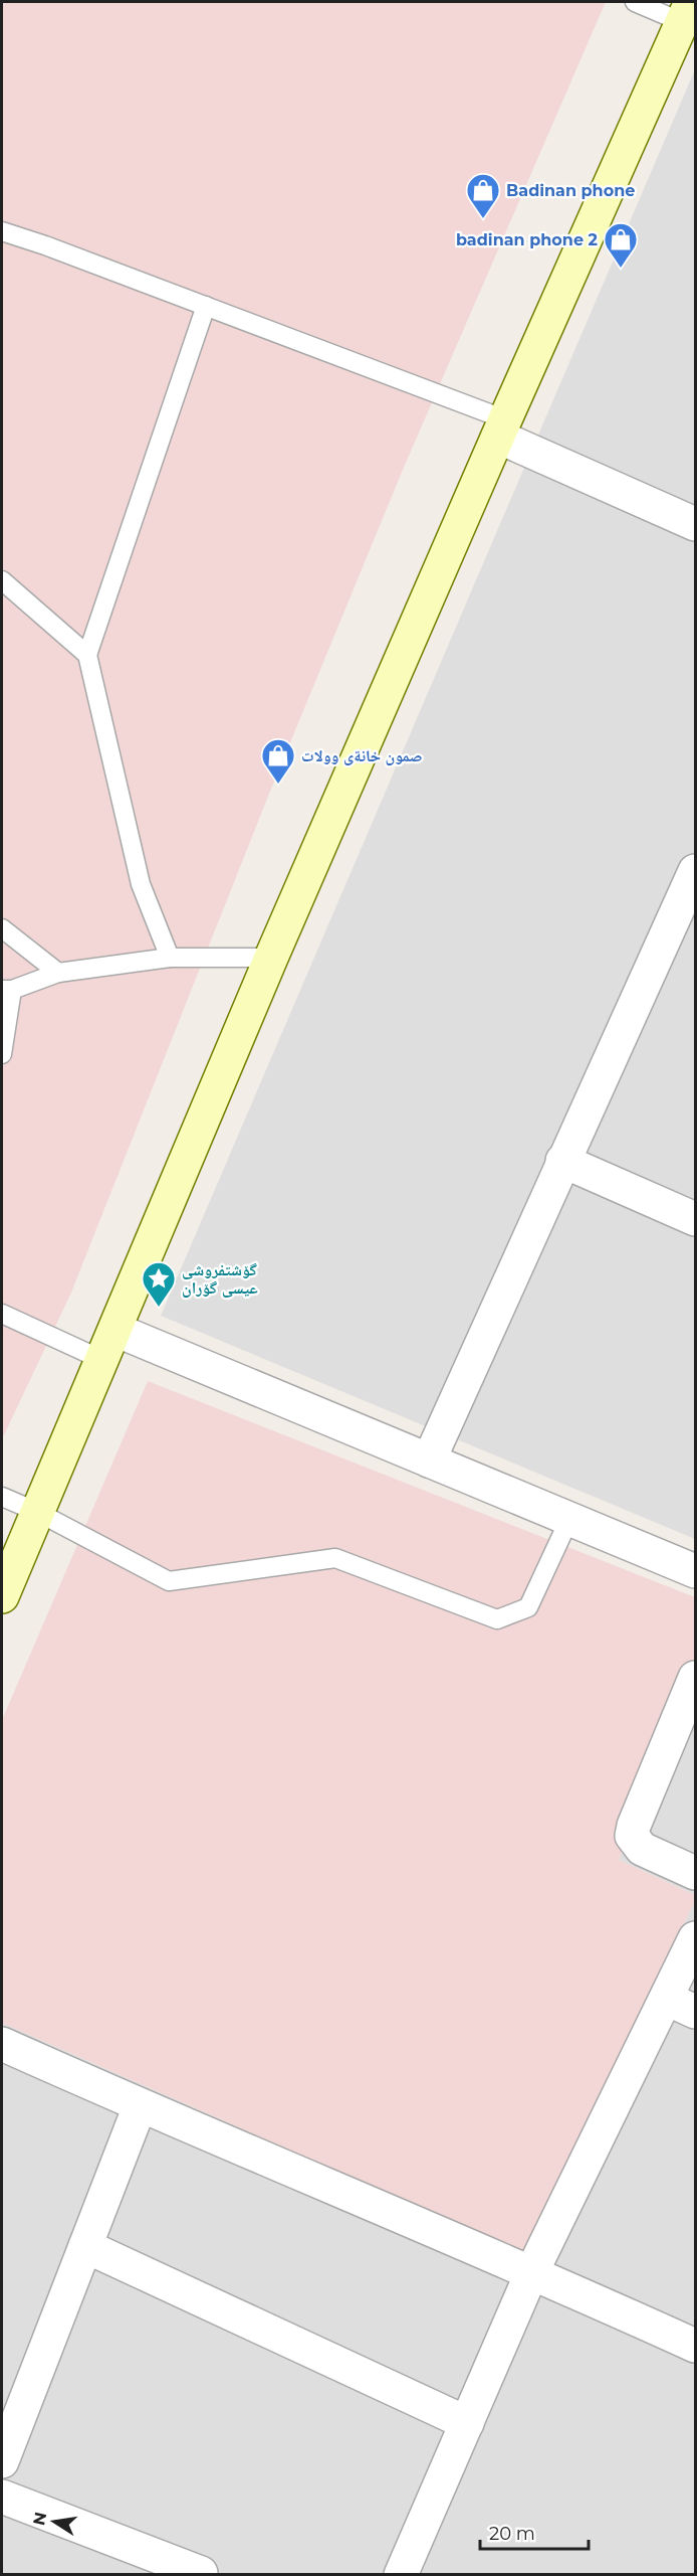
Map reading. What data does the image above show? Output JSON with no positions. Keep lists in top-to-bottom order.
{
  "places": {
    "shop": ["Badinan phone", "badinan phone 2", "صمون خانةی وولات"],
    "place": ["گۆشتفروشی عیسی گۆران"]
  },
  "scale_bar": "20 m",
  "north": "left"
}
